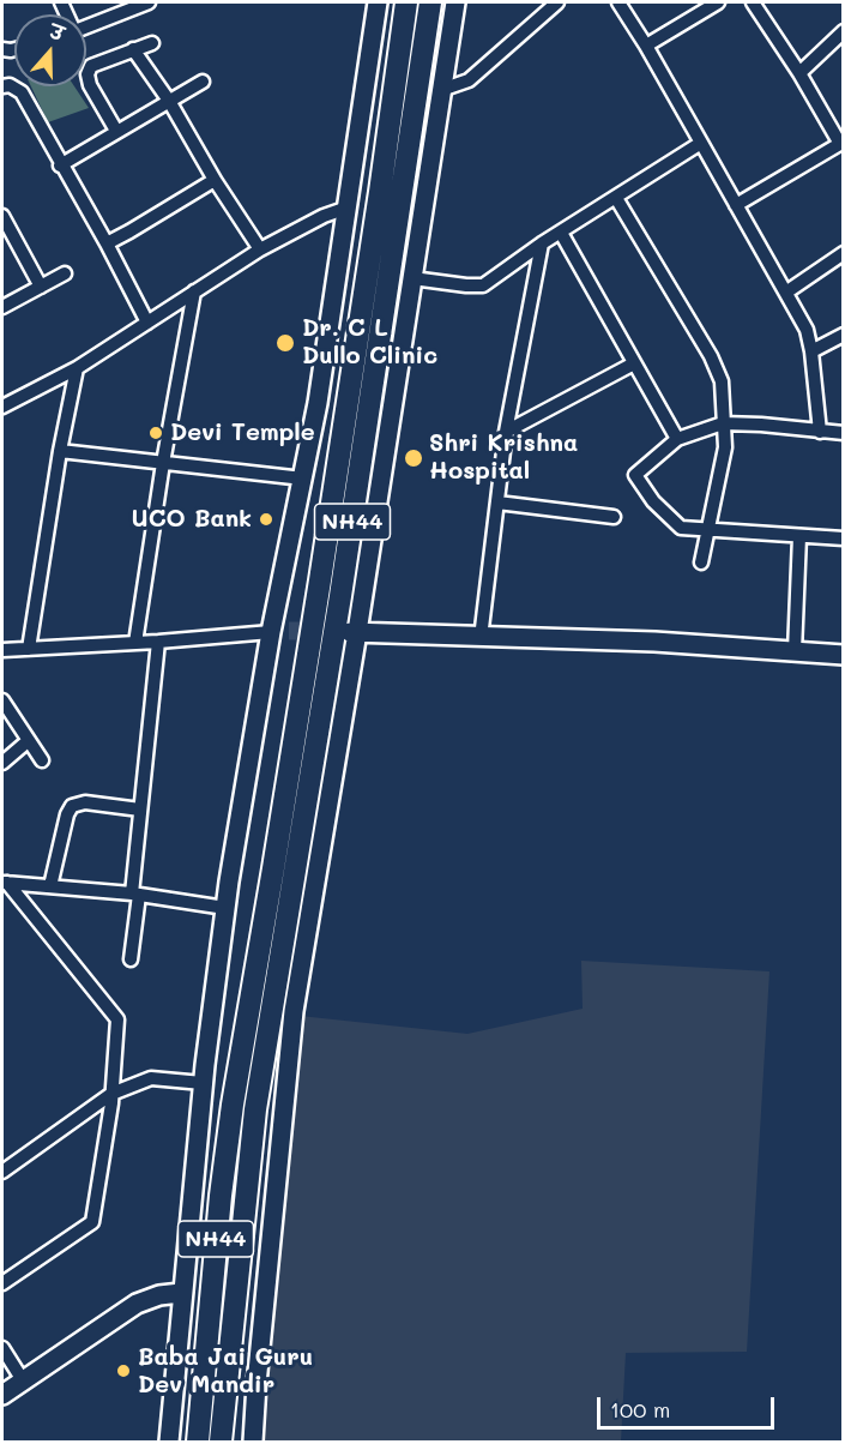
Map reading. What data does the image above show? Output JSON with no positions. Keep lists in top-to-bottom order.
{
  "streets": {
    "highway": ["NH44"]
  },
  "places": [
    "Dr. C L Dullo Clinic",
    "Devi Temple",
    "Shri Krishna Hospital",
    "UCO Bank",
    "Baba Jai Guru Dev Mandir"
  ],
  "scale_bar": "100 m",
  "north": "top"
}
